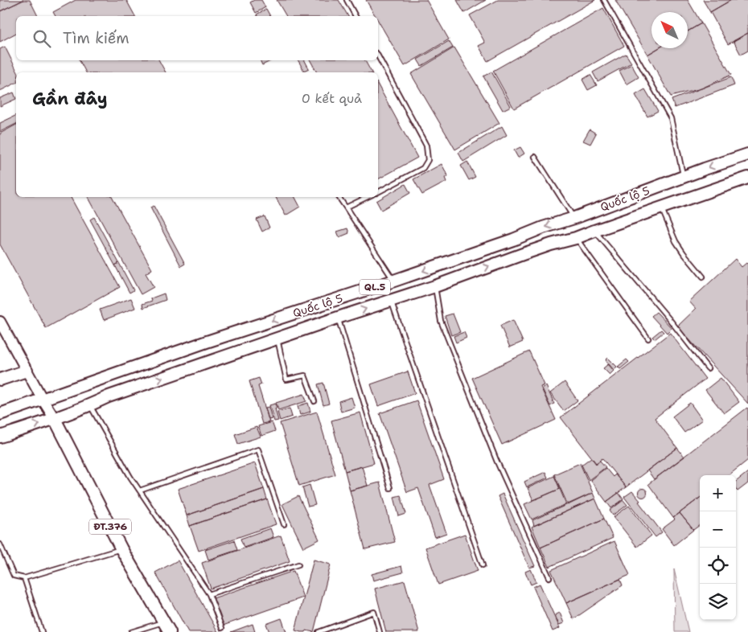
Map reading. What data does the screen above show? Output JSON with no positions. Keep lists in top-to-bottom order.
{
  "streets": {
    "main road": ["Quốc lộ 5", "QL.5", "ĐT.376"]
  },
  "crossings": [
    ["Quốc lộ 5", "ĐT.376"]
  ],
  "north": "top left",
  "page": {
    "search": "Tìm kiếm",
    "heading": ["Gần đây", "0 kết quả"],
    "map_buttons": ["+", "−"]
  }
}
